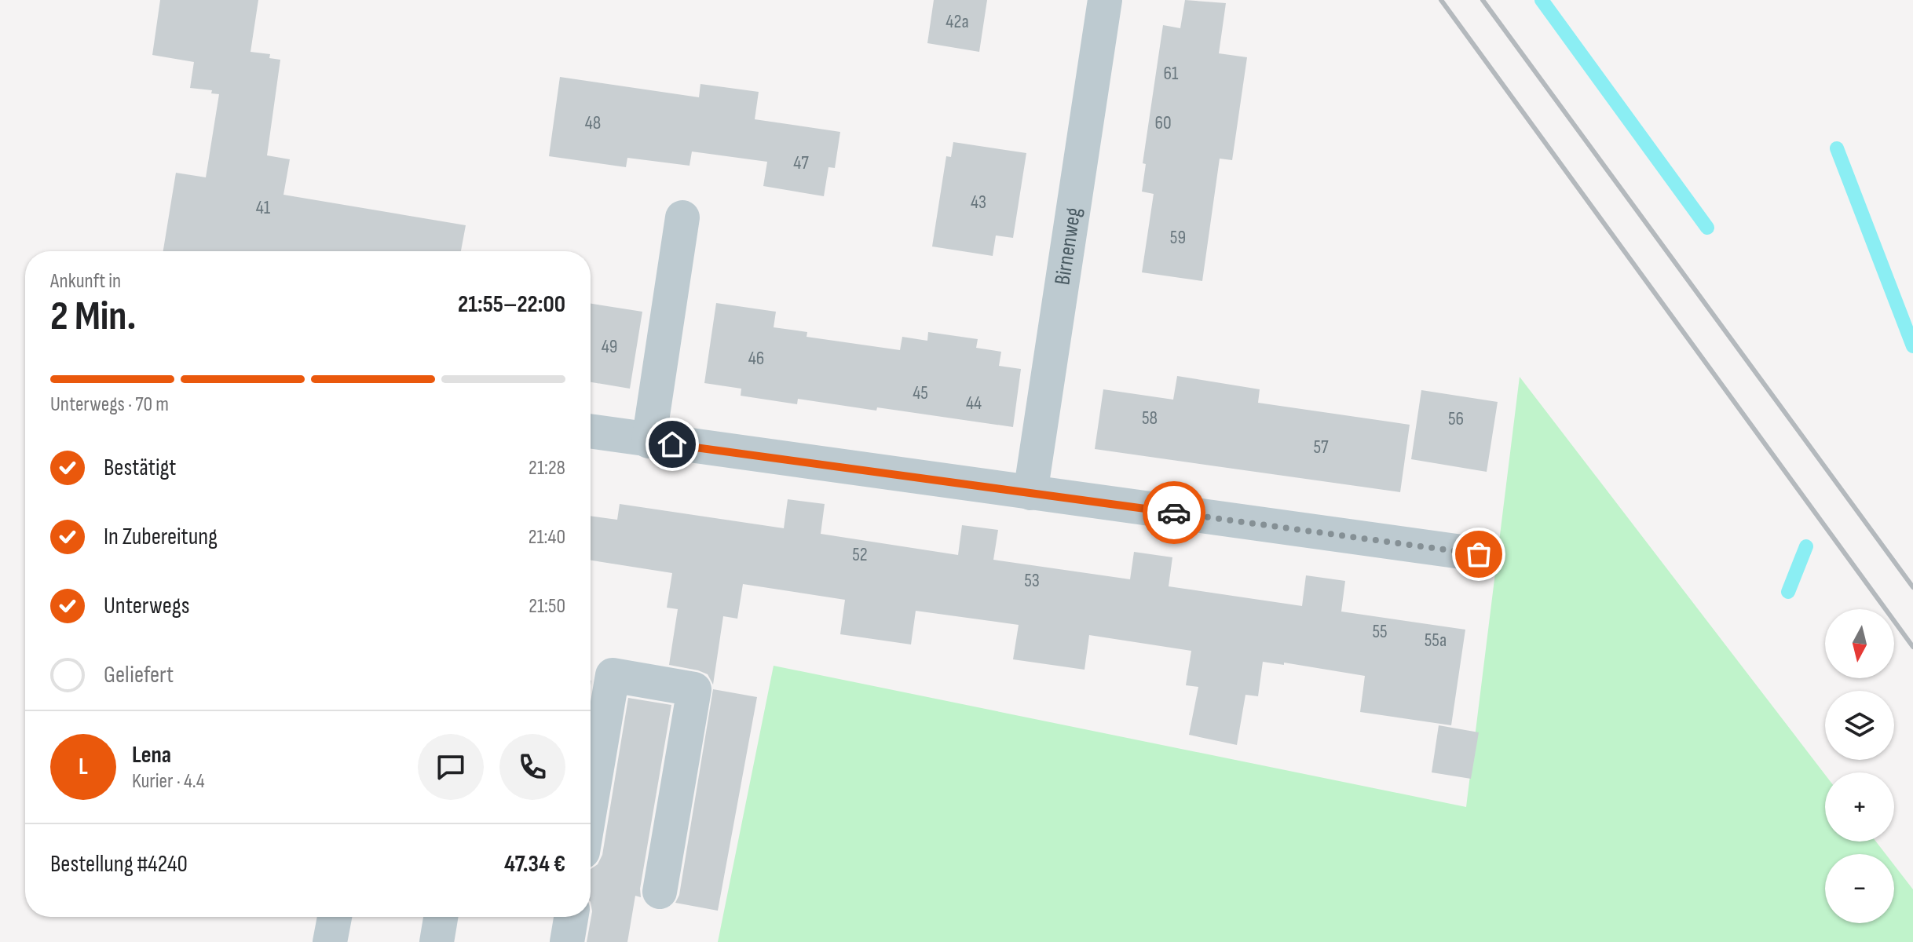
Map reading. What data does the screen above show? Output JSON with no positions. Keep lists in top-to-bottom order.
{
  "streets": {
    "street": ["Birnenweg"]
  },
  "house_numbers": [
    "42a",
    "61",
    "48",
    "60",
    "47",
    "43",
    "41",
    "59",
    "49",
    "46",
    "45",
    "44",
    "58",
    "56",
    "57",
    "52",
    "53",
    "55",
    "55a"
  ],
  "north": "bottom",
  "page": {
    "heading": ["2 Min.", "Ankunft in", "21:55–22:00"],
    "panel": [
      "Lena",
      "Kurier · 4.4",
      "Bestellung #4240",
      "47.34 €"
    ],
    "bar": "Unterwegs · 70 m",
    "list": [
      ["Bestätigt", "21:28"],
      ["In Zubereitung", "21:40"],
      ["Unterwegs", "21:50"],
      "Geliefert"
    ],
    "map_buttons": ["+", "−"],
    "round": "L"
  }
}
